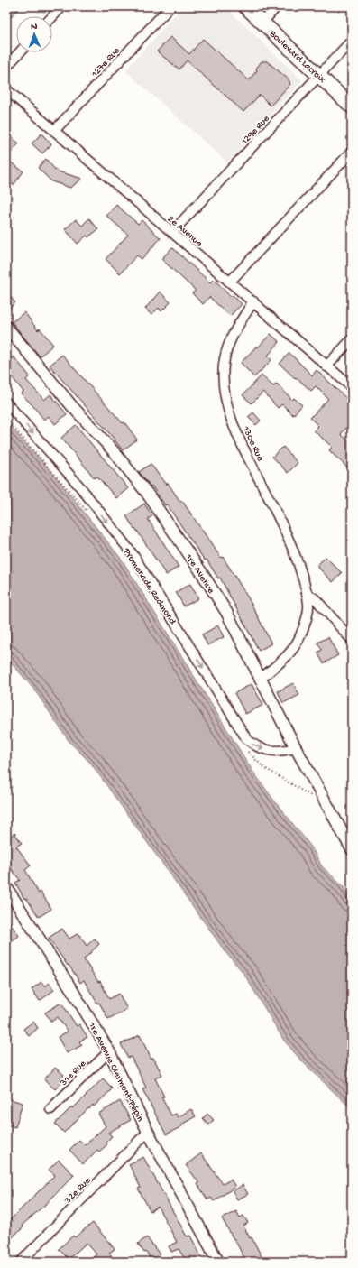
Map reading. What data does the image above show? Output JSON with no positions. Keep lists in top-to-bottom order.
{
  "streets": {
    "main road": ["Boulevard Lacroix"],
    "street": [
      "127e Rue",
      "129e Rue",
      "2e Avenue",
      "130e Rue",
      "1re Avenue",
      "Promenade Redmond",
      "1re Avenue Clermont-Pépin",
      "31e Rue",
      "32e Rue"
    ]
  },
  "crossings": [
    ["Boulevard Lacroix", "129e Rue"],
    ["127e Rue", "2e Avenue"],
    ["129e Rue", "2e Avenue"],
    ["2e Avenue", "130e Rue"],
    ["130e Rue", "1re Avenue"],
    ["1re Avenue", "Promenade Redmond"],
    ["1re Avenue Clermont-Pépin", "31e Rue"],
    ["1re Avenue Clermont-Pépin", "32e Rue"]
  ],
  "one_way": ["Promenade Redmond"],
  "north": "top"
}
